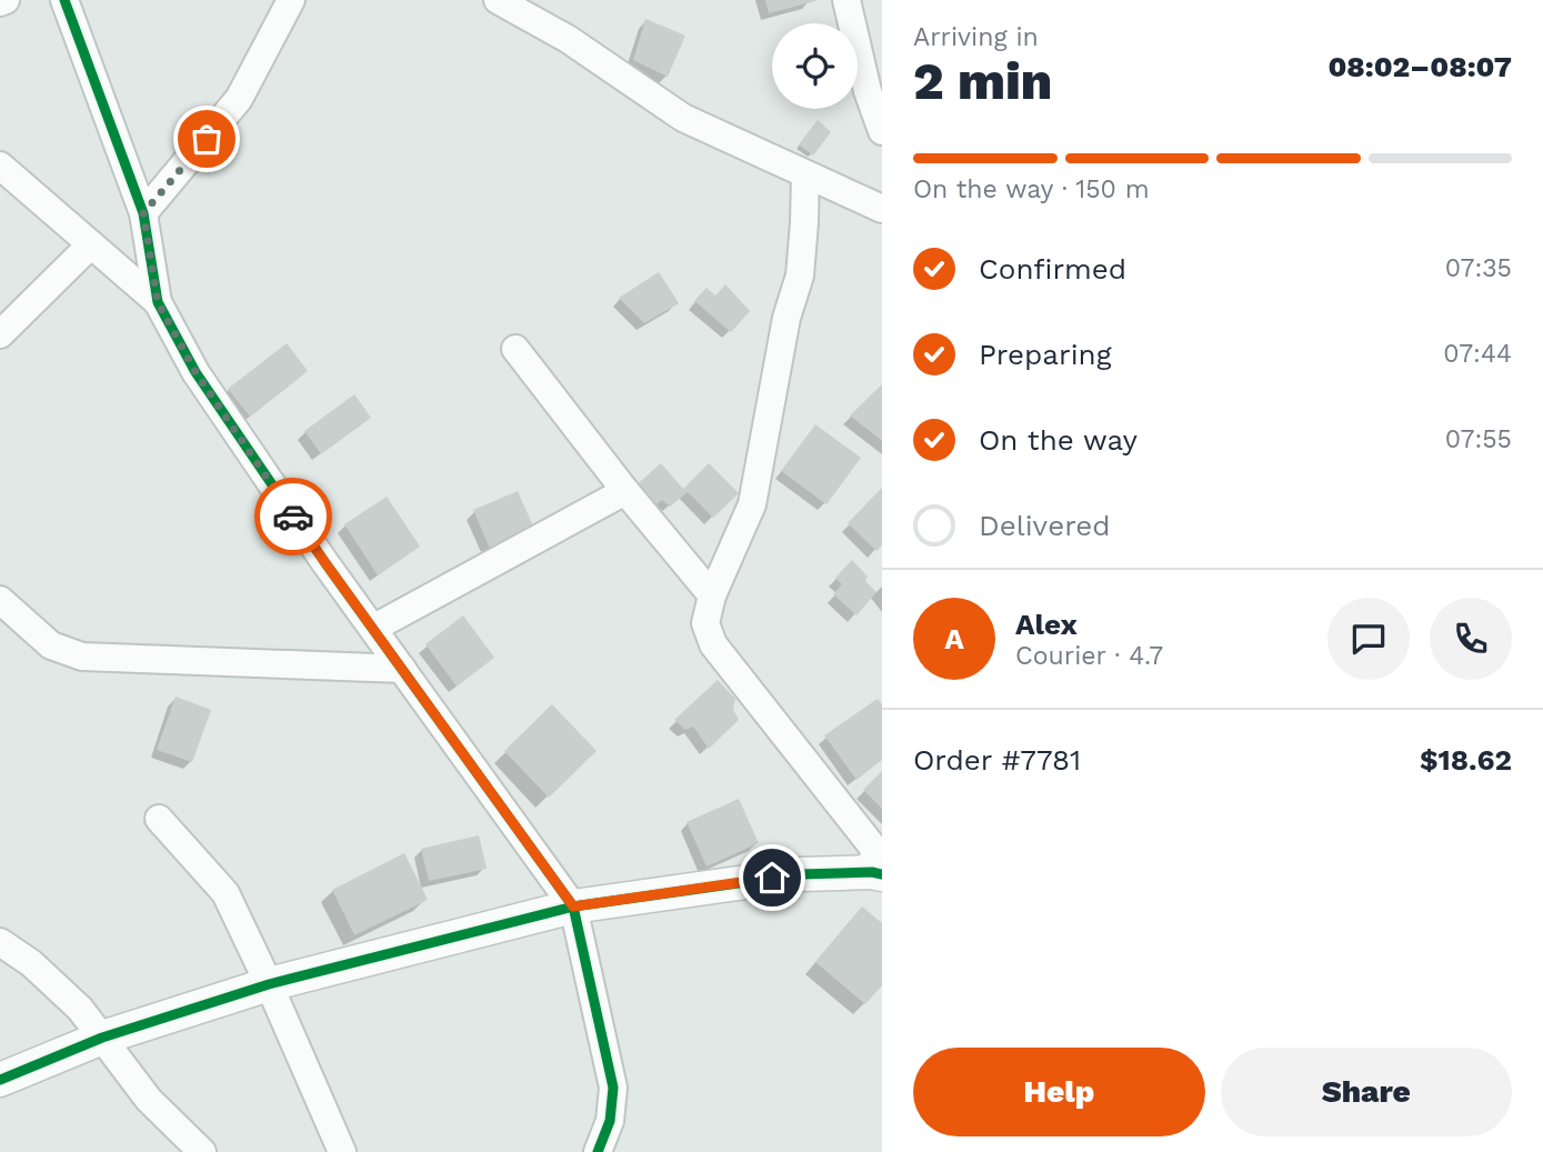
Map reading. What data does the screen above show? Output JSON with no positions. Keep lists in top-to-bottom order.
{
  "page": {
    "heading": ["2 min", "Arriving in", "08:02–08:07"],
    "panel": [
      "Alex",
      "Courier · 4.7",
      "Order #7781",
      "$18.62"
    ],
    "bar": "On the way · 150 m",
    "list": [
      ["Confirmed", "07:35"],
      ["Preparing", "07:44"],
      ["On the way", "07:55"],
      "Delivered"
    ],
    "round": "A",
    "buttons": ["Help", "Share"]
  }
}
